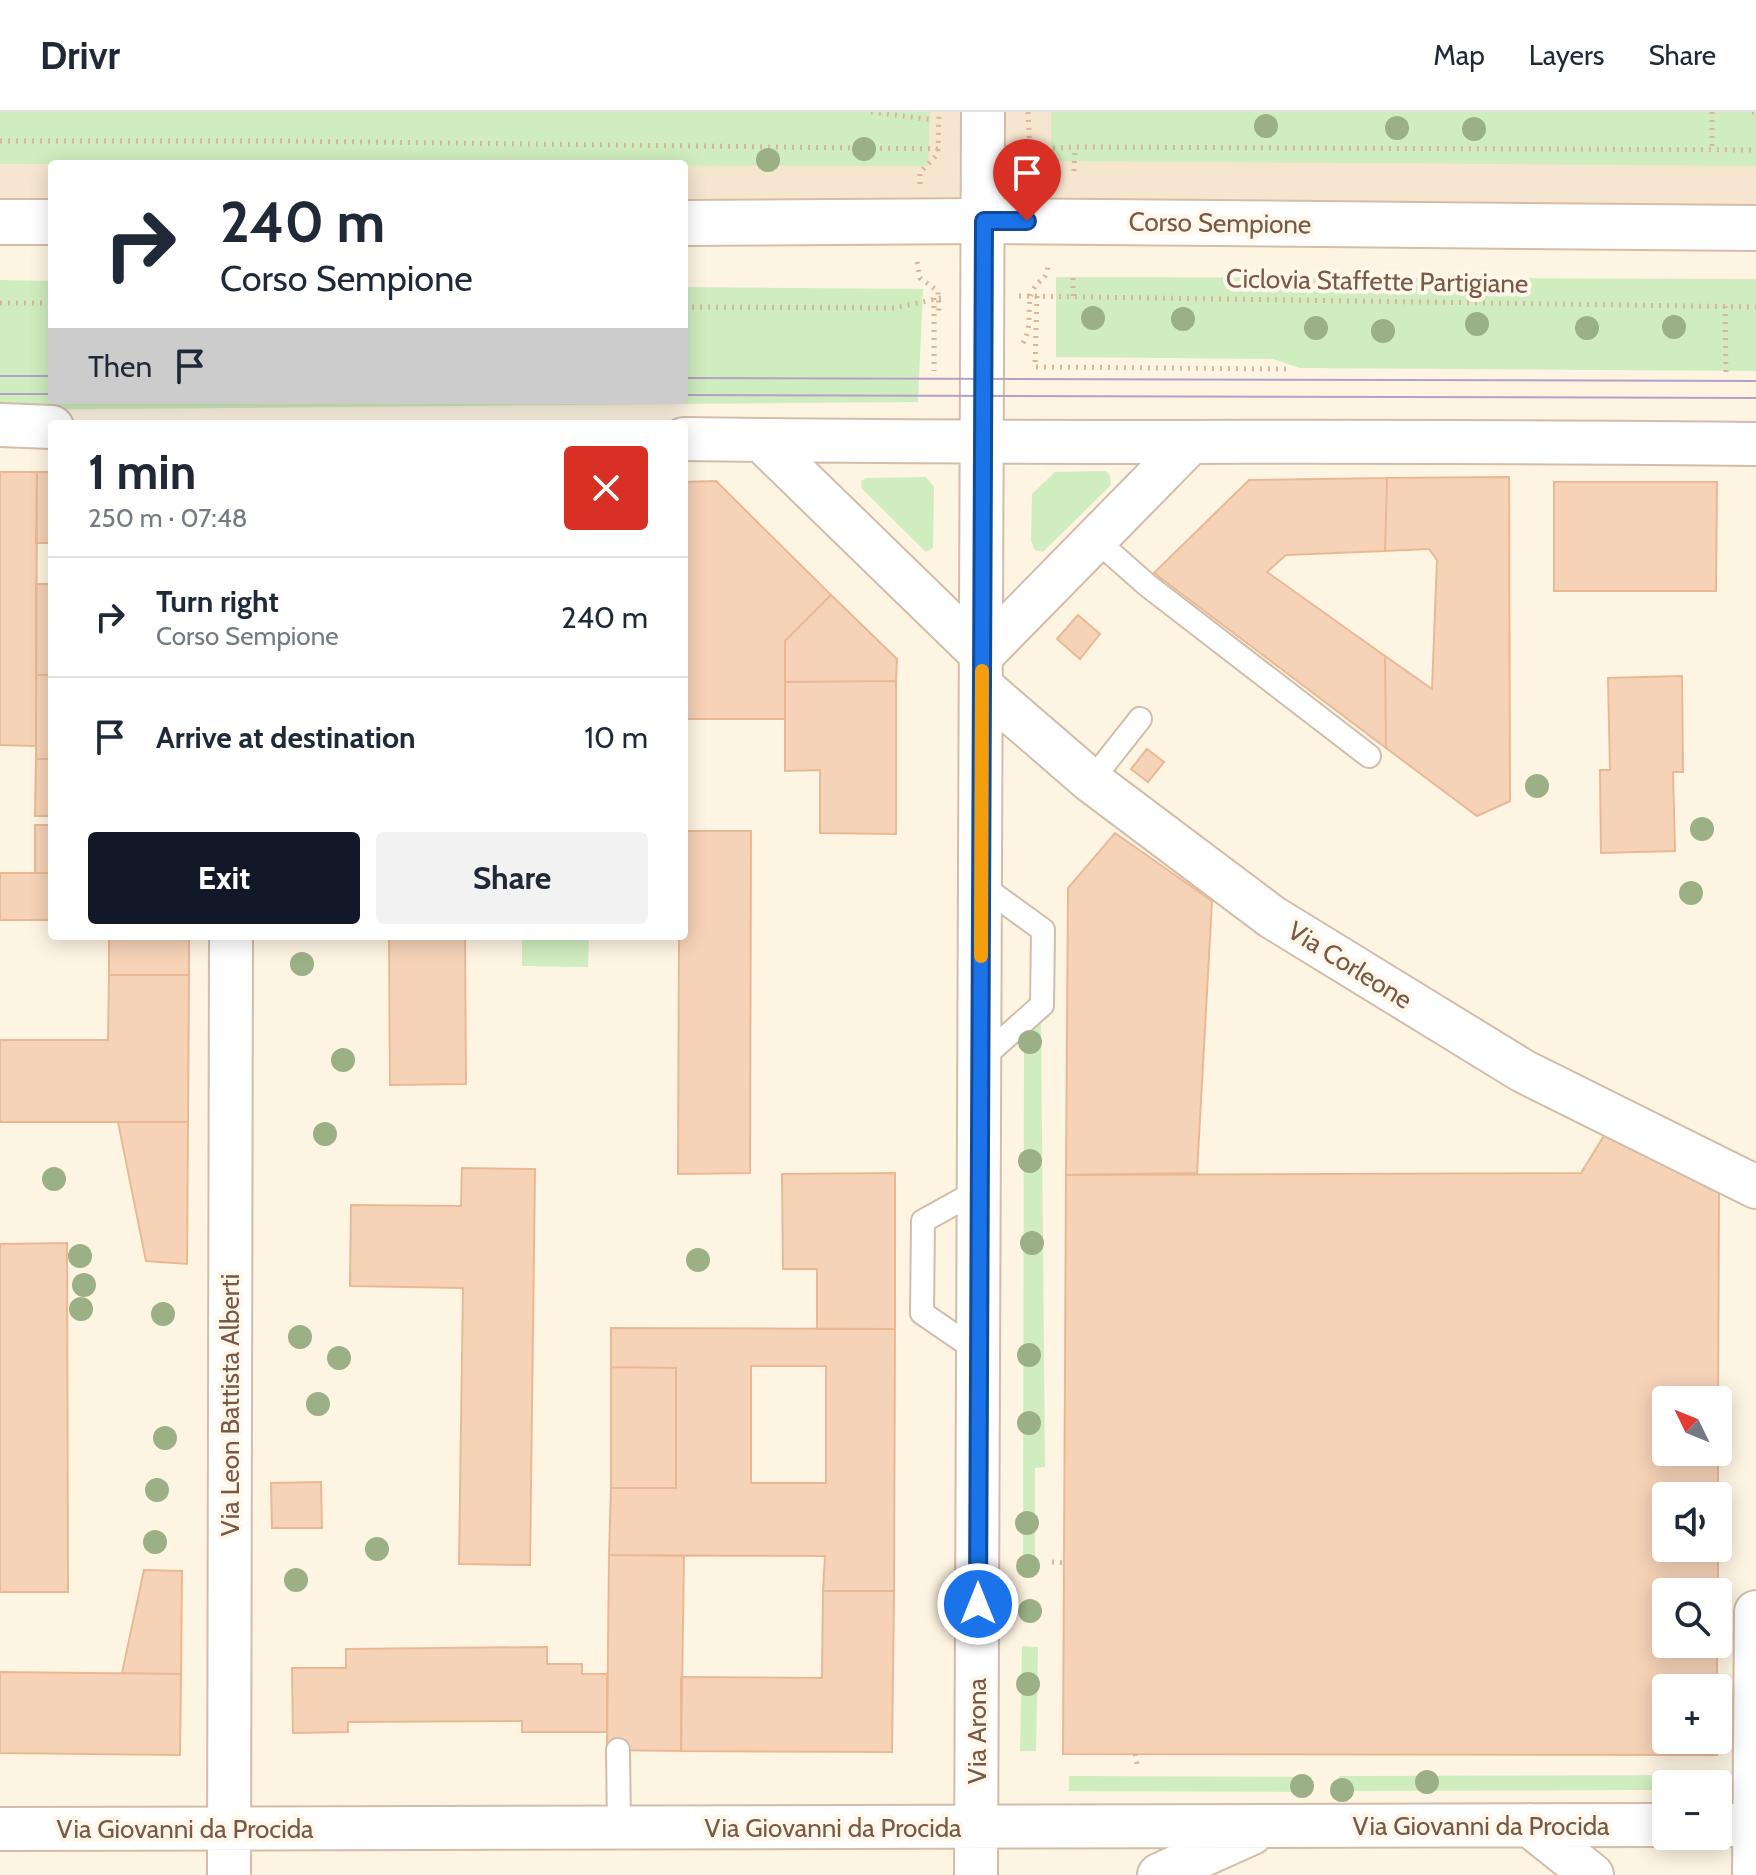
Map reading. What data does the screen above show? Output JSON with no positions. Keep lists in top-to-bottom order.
{
  "streets": {
    "main road": ["Corso Sempione"],
    "street": [
      "Via Corleone",
      "Via Leon Battista Alberti",
      "Via Arona",
      "Via Giovanni da Procida"
    ],
    "path": ["Ciclovia Staffette Partigiane"]
  },
  "crossings": [
    ["Corso Sempione", "Via Arona"],
    ["Via Corleone", "Via Arona"],
    ["Via Leon Battista Alberti", "Via Giovanni da Procida"],
    ["Via Arona", "Via Giovanni da Procida"]
  ],
  "north": "top left",
  "page": {
    "header": "Drivr",
    "nav": ["Map", "Layers", "Share"],
    "turn": ["240 m", "Corso Sempione"],
    "then": "Then",
    "heading": ["1 min", "250 m · 07:48"],
    "list": [
      {
        "name": "Turn right",
        "note": "Corso Sempione",
        "value": "240 m"
      },
      {
        "name": "Arrive at destination",
        "value": "10 m"
      }
    ],
    "buttons": ["Exit", "Share"],
    "map_buttons": ["+", "−"]
  }
}
